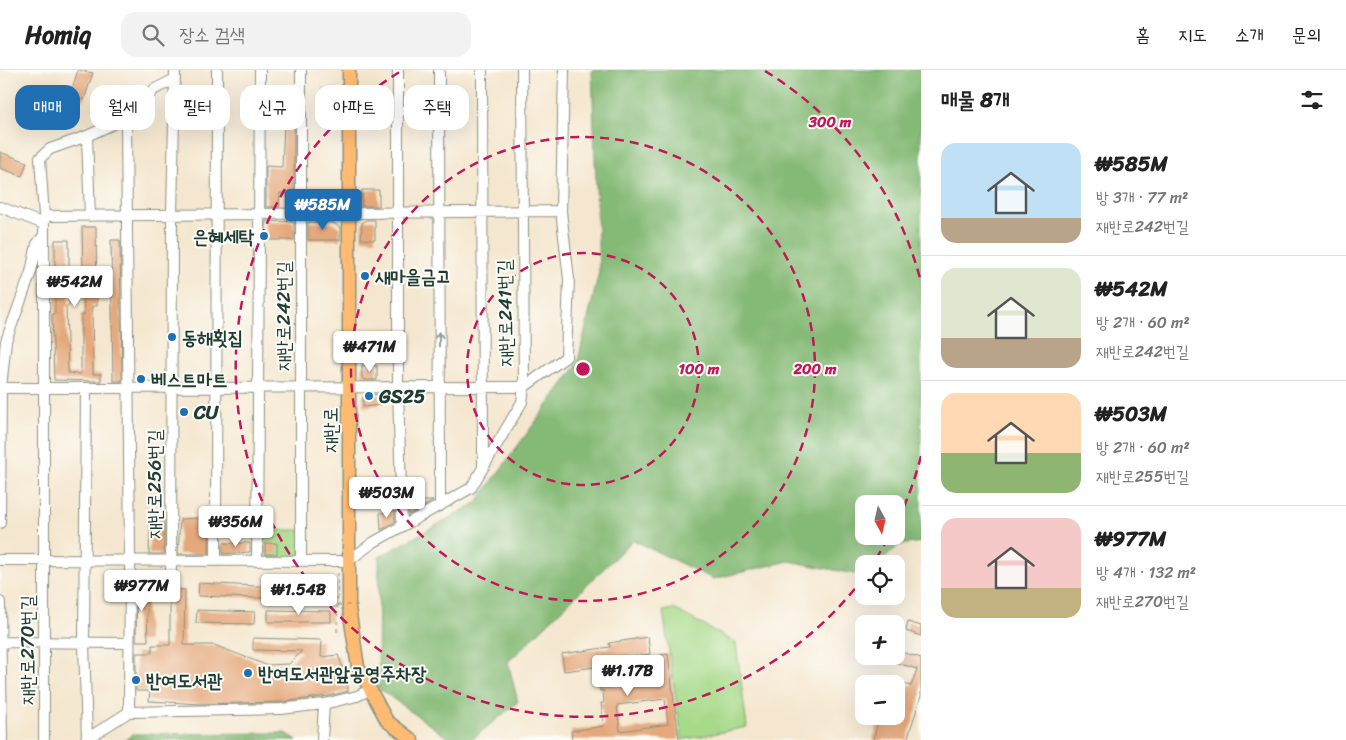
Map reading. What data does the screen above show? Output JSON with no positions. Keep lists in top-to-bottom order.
{
  "streets": {
    "main road": ["재반로"],
    "street": [
      "재반로241번길",
      "재반로242번길",
      "재반로256번길",
      "재반로270번길"
    ]
  },
  "places": [
    "은혜세탁",
    "새마을금고",
    "동해횟집",
    "베스트마트",
    "GS25",
    "CU",
    "반여도서관앞공영주차장",
    "반여도서관"
  ],
  "north": "bottom",
  "page": {
    "header": "Homiq",
    "search": "장소 검색",
    "nav": [
      "홈",
      "지도",
      "소개",
      "문의"
    ],
    "heading": "매물 8개",
    "chip": [
      "매매",
      "월세",
      "필터",
      "신규",
      "아파트",
      "주택"
    ],
    "list": [
      {
        "name": "₩585M",
        "note": "방 3개 · 77 m² · 재반로242번길"
      },
      {
        "name": "₩542M",
        "note": "방 2개 · 60 m² · 재반로242번길"
      },
      {
        "name": "₩503M",
        "note": "방 2개 · 60 m² · 재반로255번길"
      },
      {
        "name": "₩977M",
        "note": "방 4개 · 132 m² · 재반로270번길"
      }
    ],
    "price": [
      "₩585M",
      "₩542M",
      "₩471M",
      "₩503M",
      "₩356M",
      "₩977M",
      "₩1.54B",
      "₩1.17B"
    ],
    "map_buttons": ["+", "−"]
  },
  "rings": ["300 m", "100 m", "200 m"]
}
